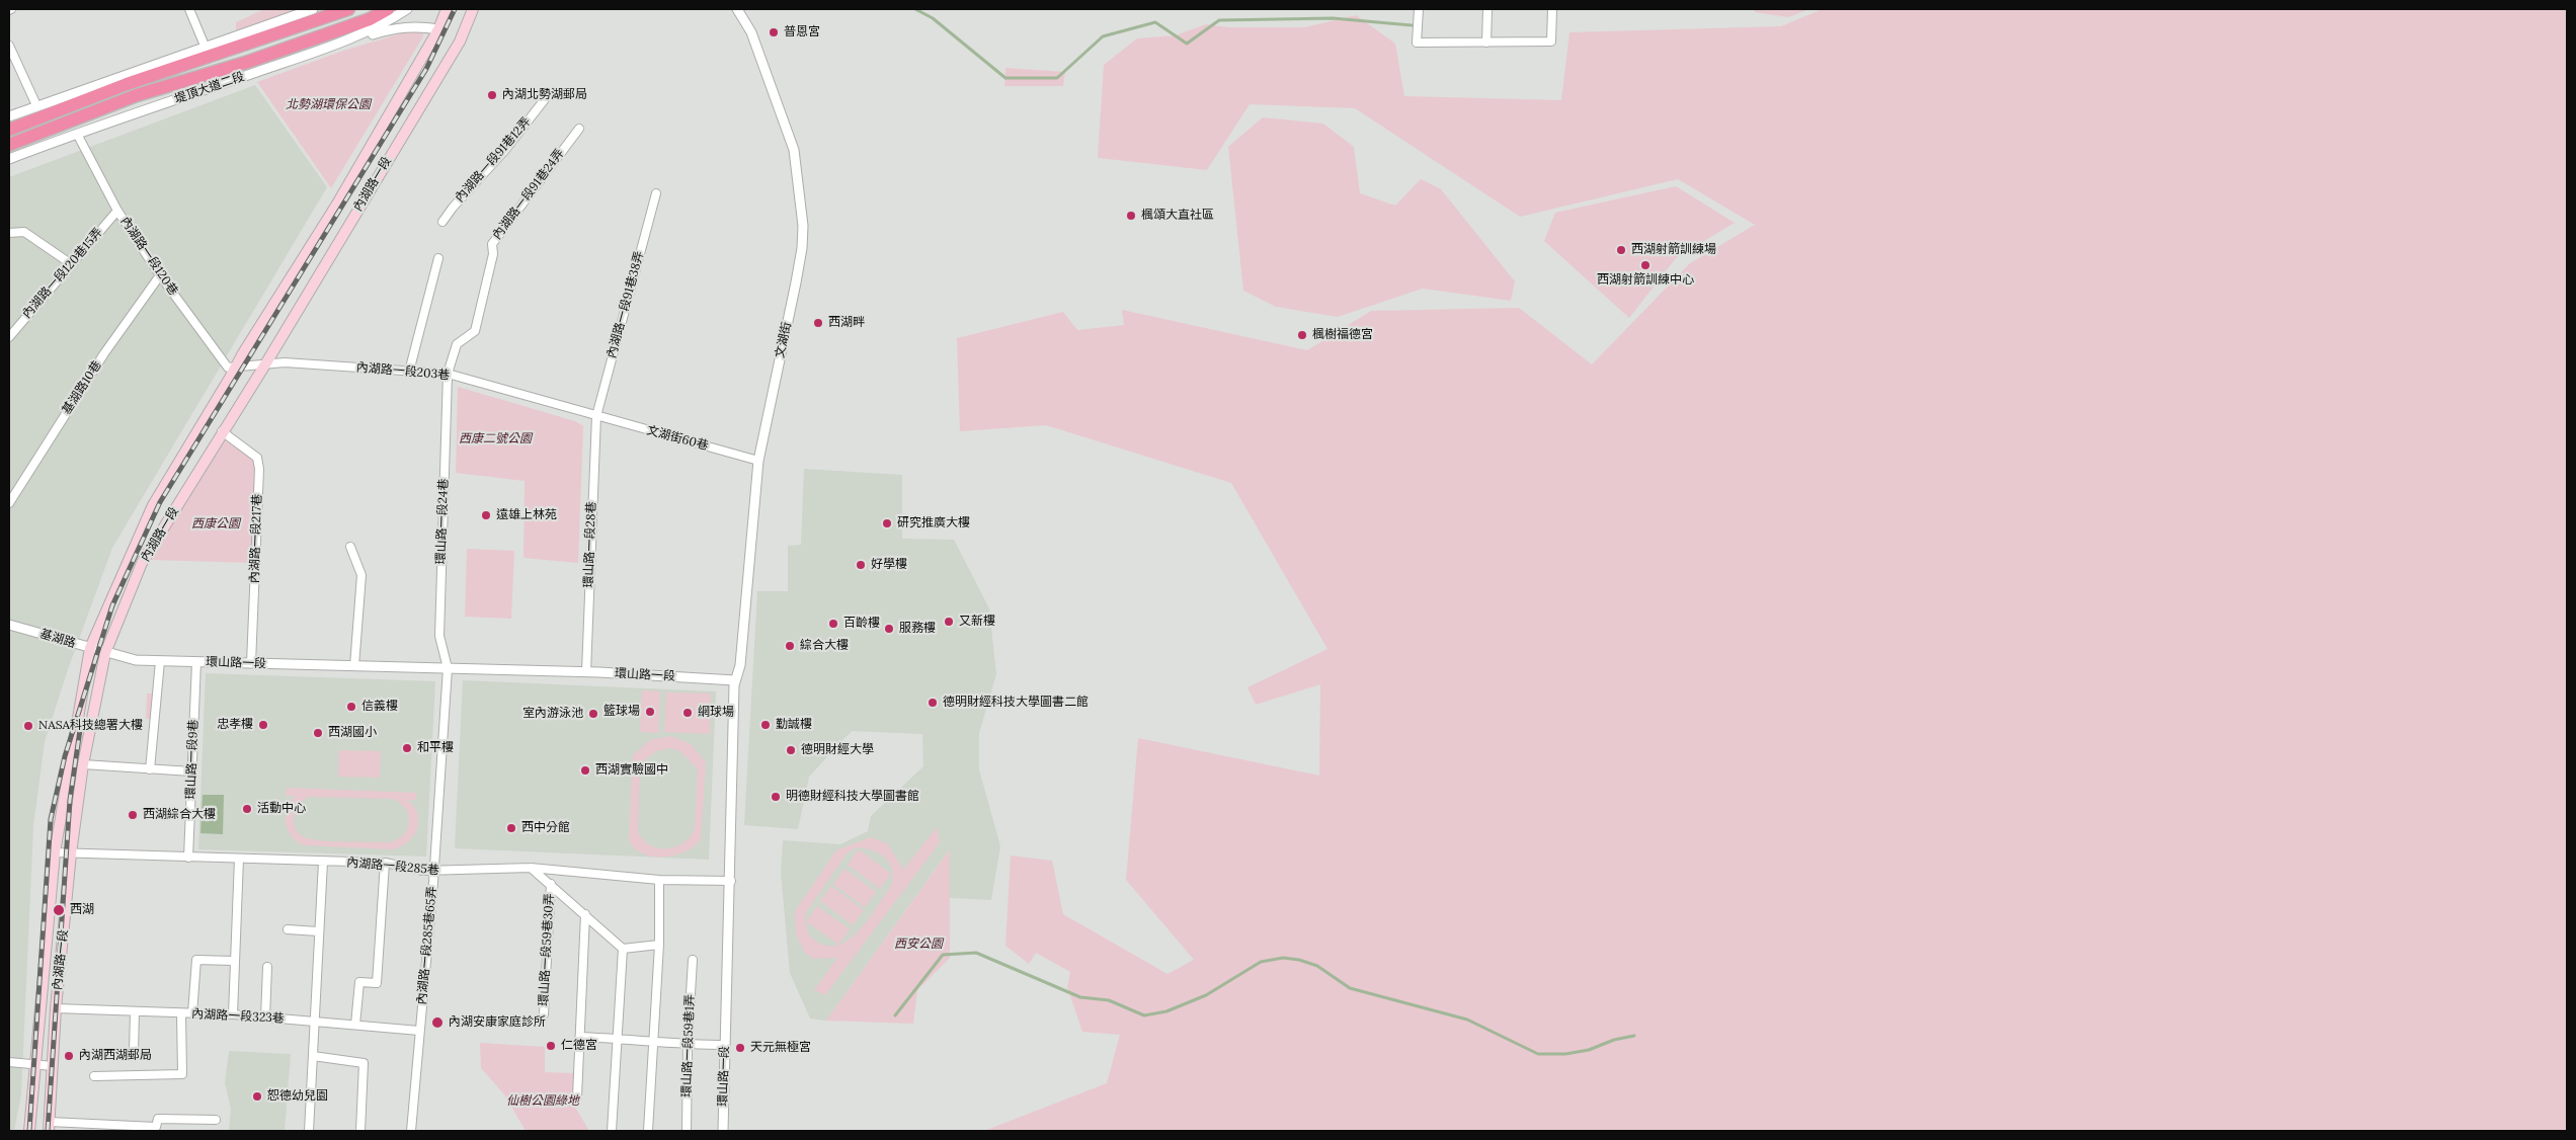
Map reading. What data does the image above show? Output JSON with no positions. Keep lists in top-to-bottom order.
{
  "streets": {
    "highway": ["堤頂大道二段"],
    "main road": ["內湖路一段"],
    "street": [
      "內湖路一段91巷12弄",
      "內湖路一段91巷24弄",
      "內湖路一段120巷",
      "內湖路一段120巷15弄",
      "內湖路一段91巷38弄",
      "文湖街",
      "內湖路一段203巷",
      "基湖路10巷",
      "文湖街60巷",
      "環山路一段24巷",
      "內湖路一段217巷",
      "環山路一段28巷",
      "基湖路",
      "環山路一段",
      "環山路一段9巷",
      "內湖路一段285巷",
      "內湖路一段285巷65弄",
      "環山路一段59巷30弄",
      "內湖路一段323巷",
      "環山路一段59巷1弄"
    ]
  },
  "crossings": [
    ["堤頂大道二段", "內湖路一段120巷"],
    ["內湖路一段", "內湖路一段120巷"],
    ["內湖路一段", "內湖路一段203巷"],
    ["內湖路一段", "內湖路一段217巷"],
    ["內湖路一段", "基湖路"],
    ["內湖路一段", "環山路一段"],
    ["內湖路一段", "內湖路一段285巷"],
    ["內湖路一段", "內湖路一段323巷"],
    ["內湖路一段91巷24弄", "內湖路一段203巷"],
    ["內湖路一段91巷24弄", "環山路一段24巷"],
    ["內湖路一段120巷", "內湖路一段120巷15弄"],
    ["內湖路一段120巷", "內湖路一段203巷"],
    ["內湖路一段120巷", "基湖路10巷"],
    ["內湖路一段91巷38弄", "內湖路一段203巷"],
    ["內湖路一段91巷38弄", "文湖街60巷"],
    ["內湖路一段91巷38弄", "環山路一段28巷"],
    ["文湖街", "文湖街60巷"],
    ["文湖街", "環山路一段"],
    ["內湖路一段203巷", "文湖街60巷"],
    ["內湖路一段203巷", "環山路一段24巷"],
    ["內湖路一段203巷", "環山路一段28巷"],
    ["文湖街60巷", "環山路一段28巷"],
    ["環山路一段24巷", "環山路一段"],
    ["環山路一段24巷", "內湖路一段285巷65弄"],
    ["內湖路一段217巷", "環山路一段"],
    ["環山路一段28巷", "環山路一段"],
    ["基湖路", "環山路一段"],
    ["環山路一段", "環山路一段9巷"],
    ["環山路一段", "內湖路一段285巷"],
    ["環山路一段", "內湖路一段285巷65弄"],
    ["環山路一段9巷", "內湖路一段285巷"],
    ["內湖路一段285巷", "內湖路一段285巷65弄"],
    ["內湖路一段285巷65弄", "內湖路一段323巷"]
  ],
  "parks": [
    "北勢湖環保公園",
    "西康二號公園",
    "西康公園",
    "西安公園",
    "仙樹公園綠地"
  ],
  "places": [
    "普恩宮",
    "內湖北勢湖郵局",
    "楓頌大直社區",
    "西湖射箭訓練場",
    "西湖射箭訓練中心",
    "西湖畔",
    "楓樹福德宮",
    "遠雄上林苑",
    "研究推廣大樓",
    "好學樓",
    "又新樓",
    "百齡樓",
    "服務樓",
    "綜合大樓",
    "德明財經科技大學圖書二館",
    "信義樓",
    "籃球場",
    "網球場",
    "室內游泳池",
    "忠孝樓",
    "勤誠樓",
    "NASA科技總署大樓",
    "西湖國小",
    "和平樓",
    "德明財經大學",
    "西湖實驗國中",
    "明德財經科技大學圖書館",
    "活動中心",
    "西湖綜合大樓",
    "西中分館",
    "西湖",
    "內湖安康家庭診所",
    "仁德宮",
    "天元無極宮",
    "內湖西湖郵局",
    "恕德幼兒園"
  ]
}
